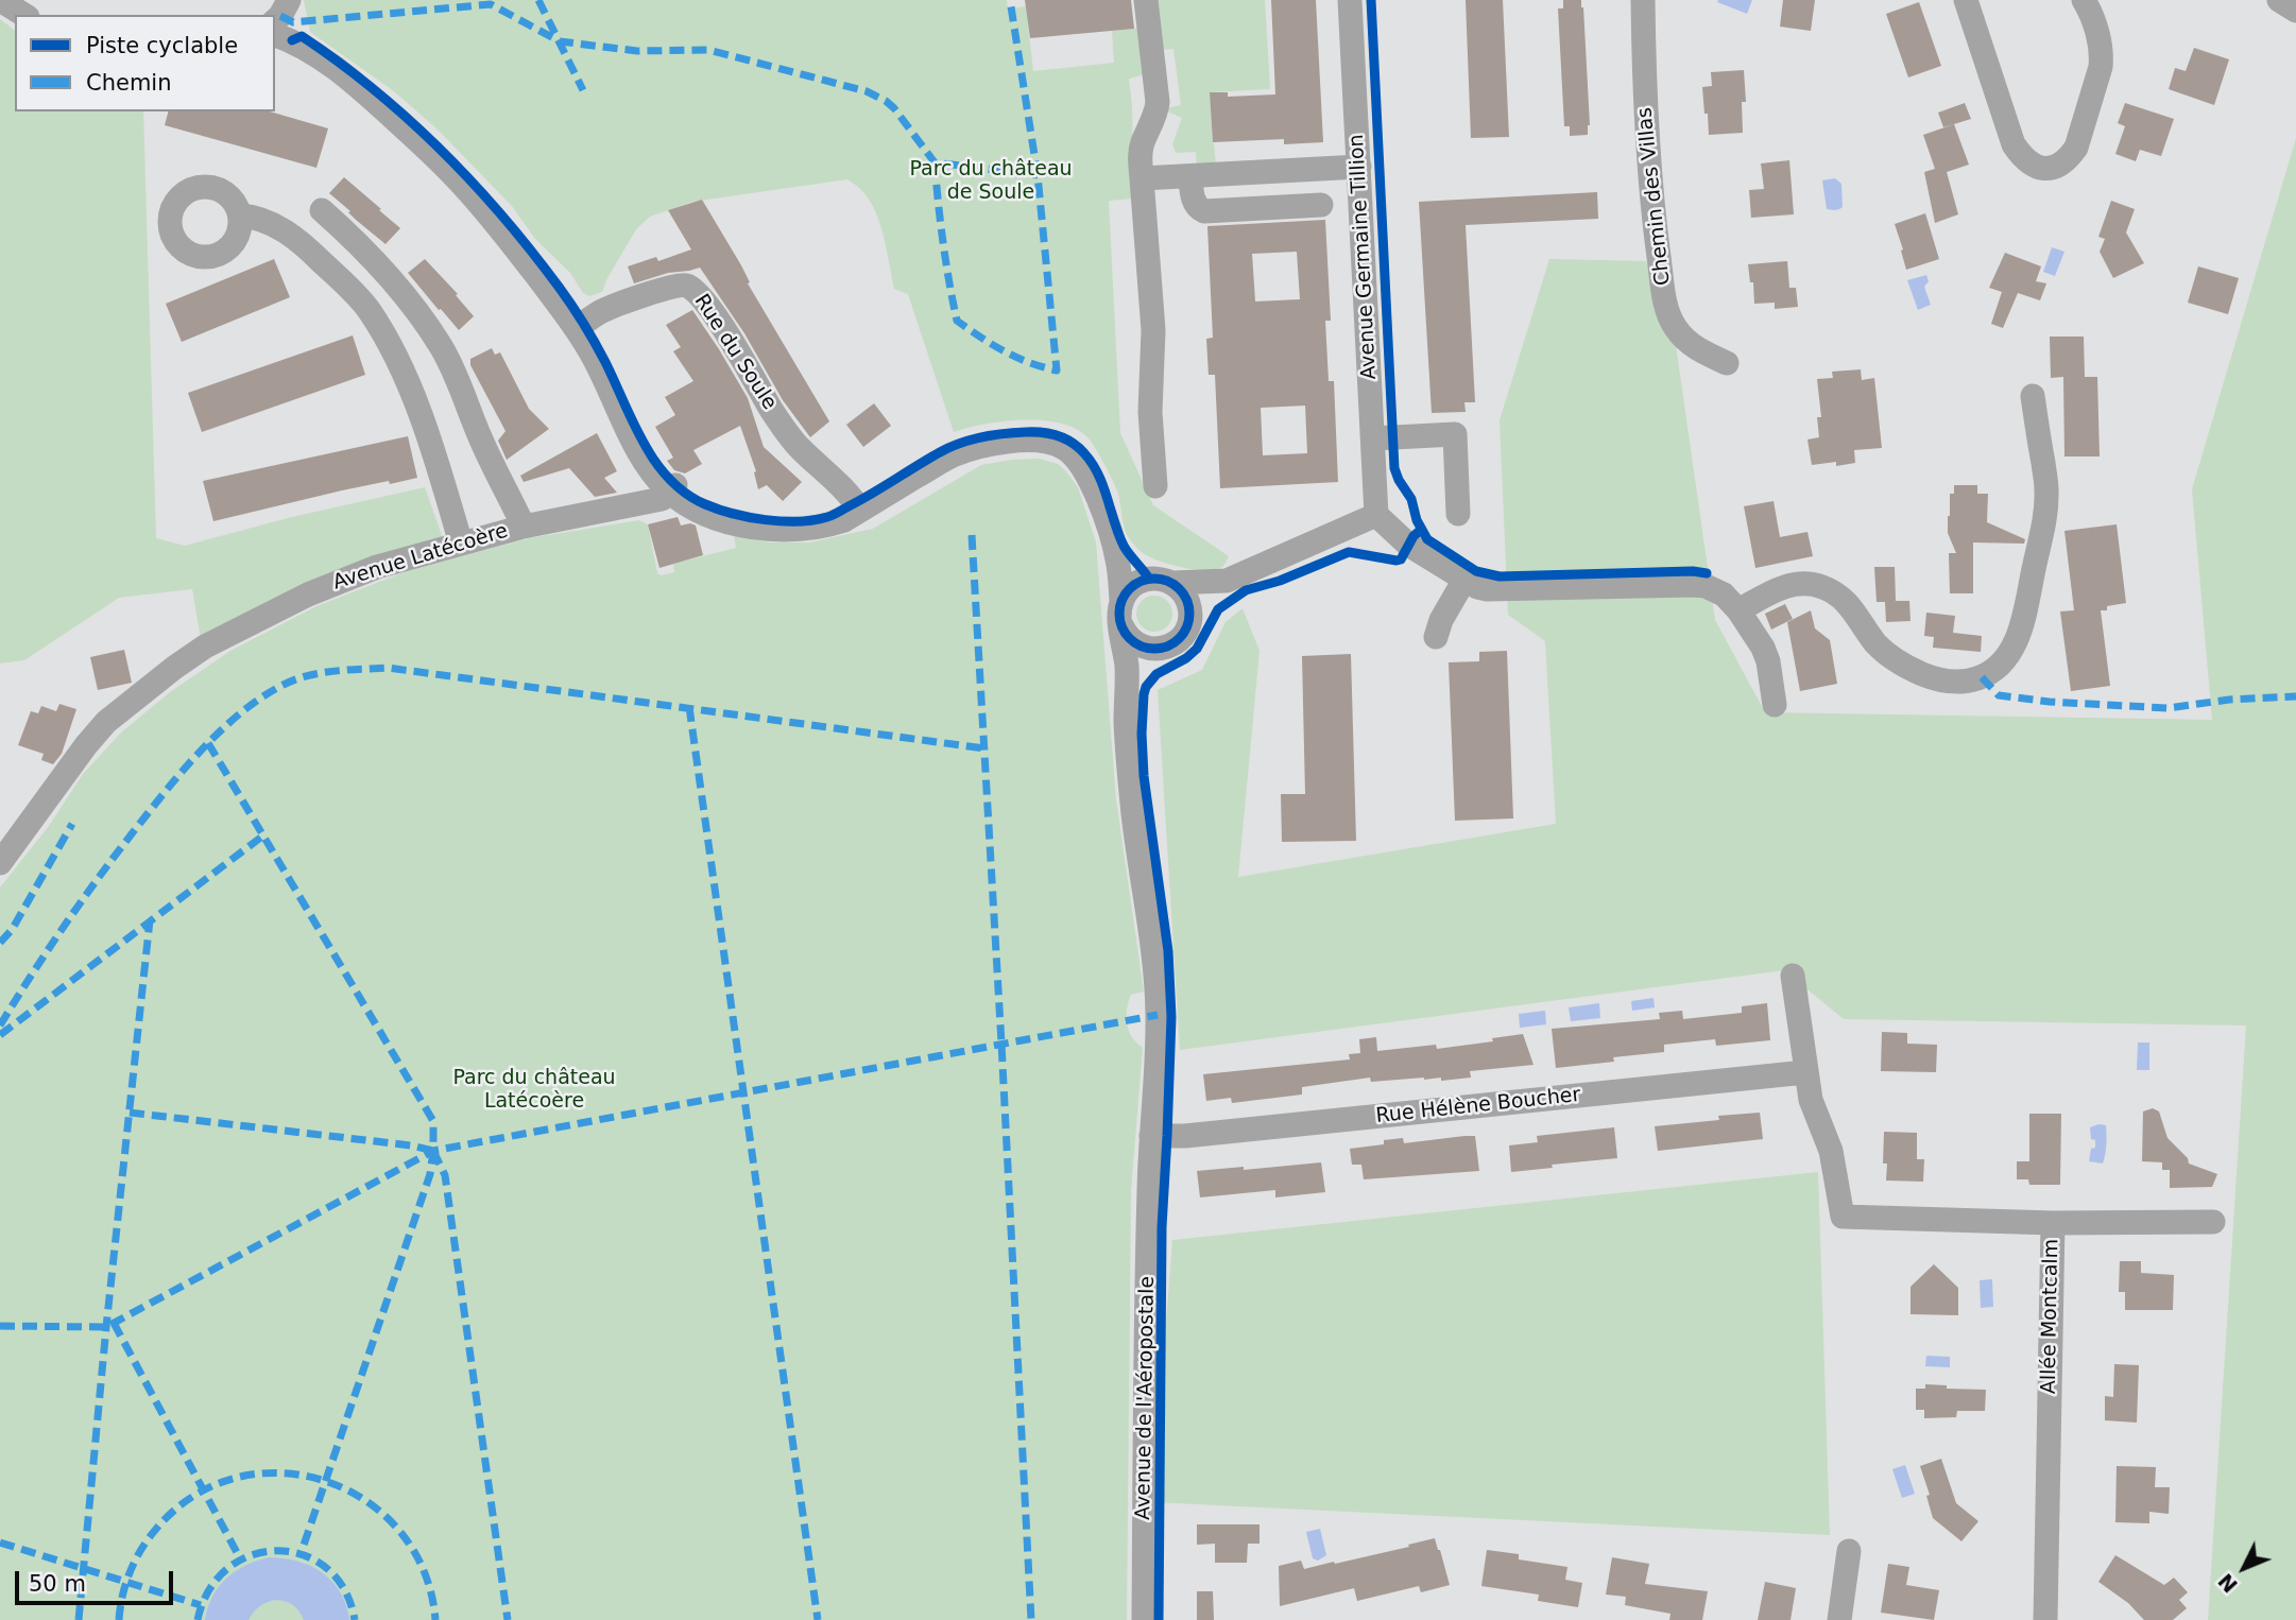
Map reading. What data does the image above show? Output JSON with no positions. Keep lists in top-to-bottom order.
{
  "streets": {
    "street": [
      "Chemin des Villas",
      "Avenue Germaine Tillion",
      "Rue du Soule",
      "Avenue Latécoère",
      "Rue Hélène Boucher",
      "Allée Montcalm",
      "Avenue de l'Aéropostale"
    ]
  },
  "crossings": [
    ["Rue Hélène Boucher", "Allée Montcalm"],
    ["Rue Hélène Boucher", "Avenue de l'Aéropostale"]
  ],
  "parks": ["Parc du château de Soule", "Parc du château Latécoère"],
  "legend": ["Piste cyclable", "Chemin"],
  "scale_bar": "50 m",
  "north": "bottom left"
}
